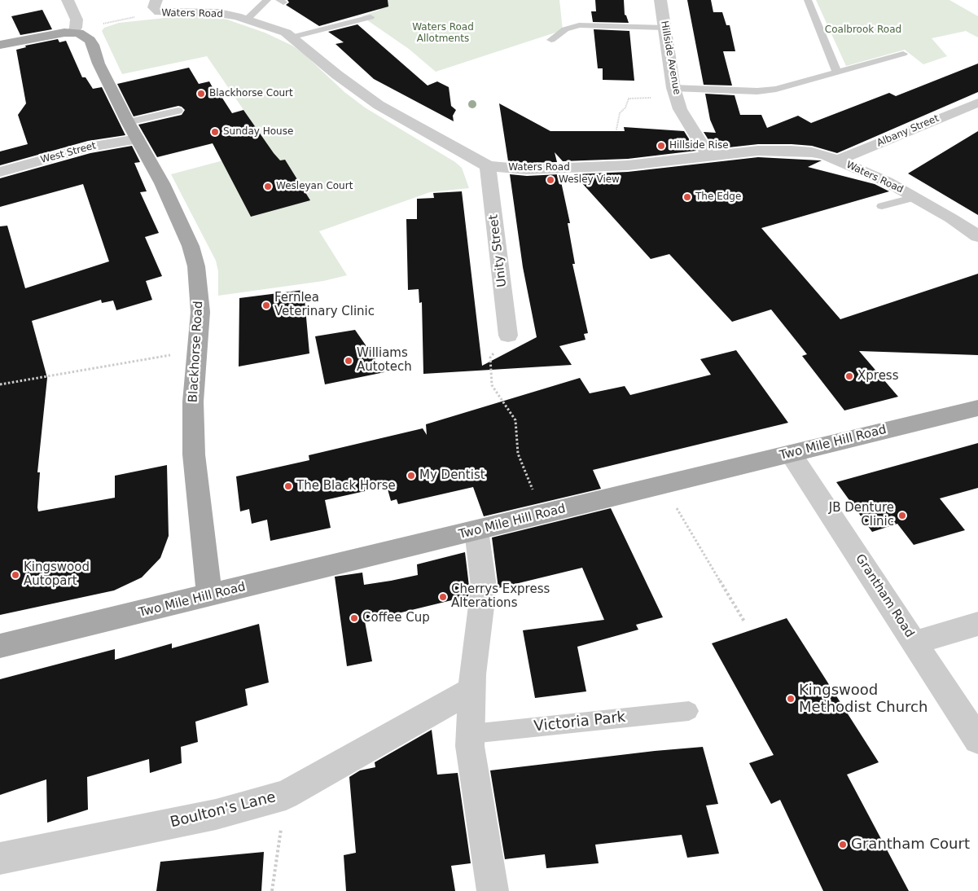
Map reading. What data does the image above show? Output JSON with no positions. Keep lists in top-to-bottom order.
{
  "streets": {
    "main road": ["Blackhorse Road", "Two Mile Hill Road"],
    "street": [
      "Waters Road",
      "Hillside Avenue",
      "Albany Street",
      "West Street",
      "Unity Street",
      "Grantham Road",
      "Boulton's Lane"
    ],
    "lane": ["Victoria Park"]
  },
  "crossings": [
    ["Waters Road", "Hillside Avenue"],
    ["Waters Road", "Albany Street"],
    ["Waters Road", "Unity Street"],
    ["Waters Road", "Blackhorse Road"],
    ["West Street", "Blackhorse Road"],
    ["Blackhorse Road", "Two Mile Hill Road"],
    ["Two Mile Hill Road", "Grantham Road"]
  ],
  "parks": ["Waters Road Allotments", "Coalbrook Road"],
  "places": [
    "Blackhorse Court",
    "Sunday House",
    "Hillside Rise",
    "Wesley View",
    "Wesleyan Court",
    "The Edge",
    "Fernlea Veterinary Clinic",
    "Williams Autotech",
    "Xpress",
    "My Dentist",
    "The Black Horse",
    "JB Denture Clinic",
    "Kingswood Autopart",
    "Cherrys Express Alterations",
    "Coffee Cup",
    "Kingswood Methodist Church",
    "Grantham Court"
  ]
}
